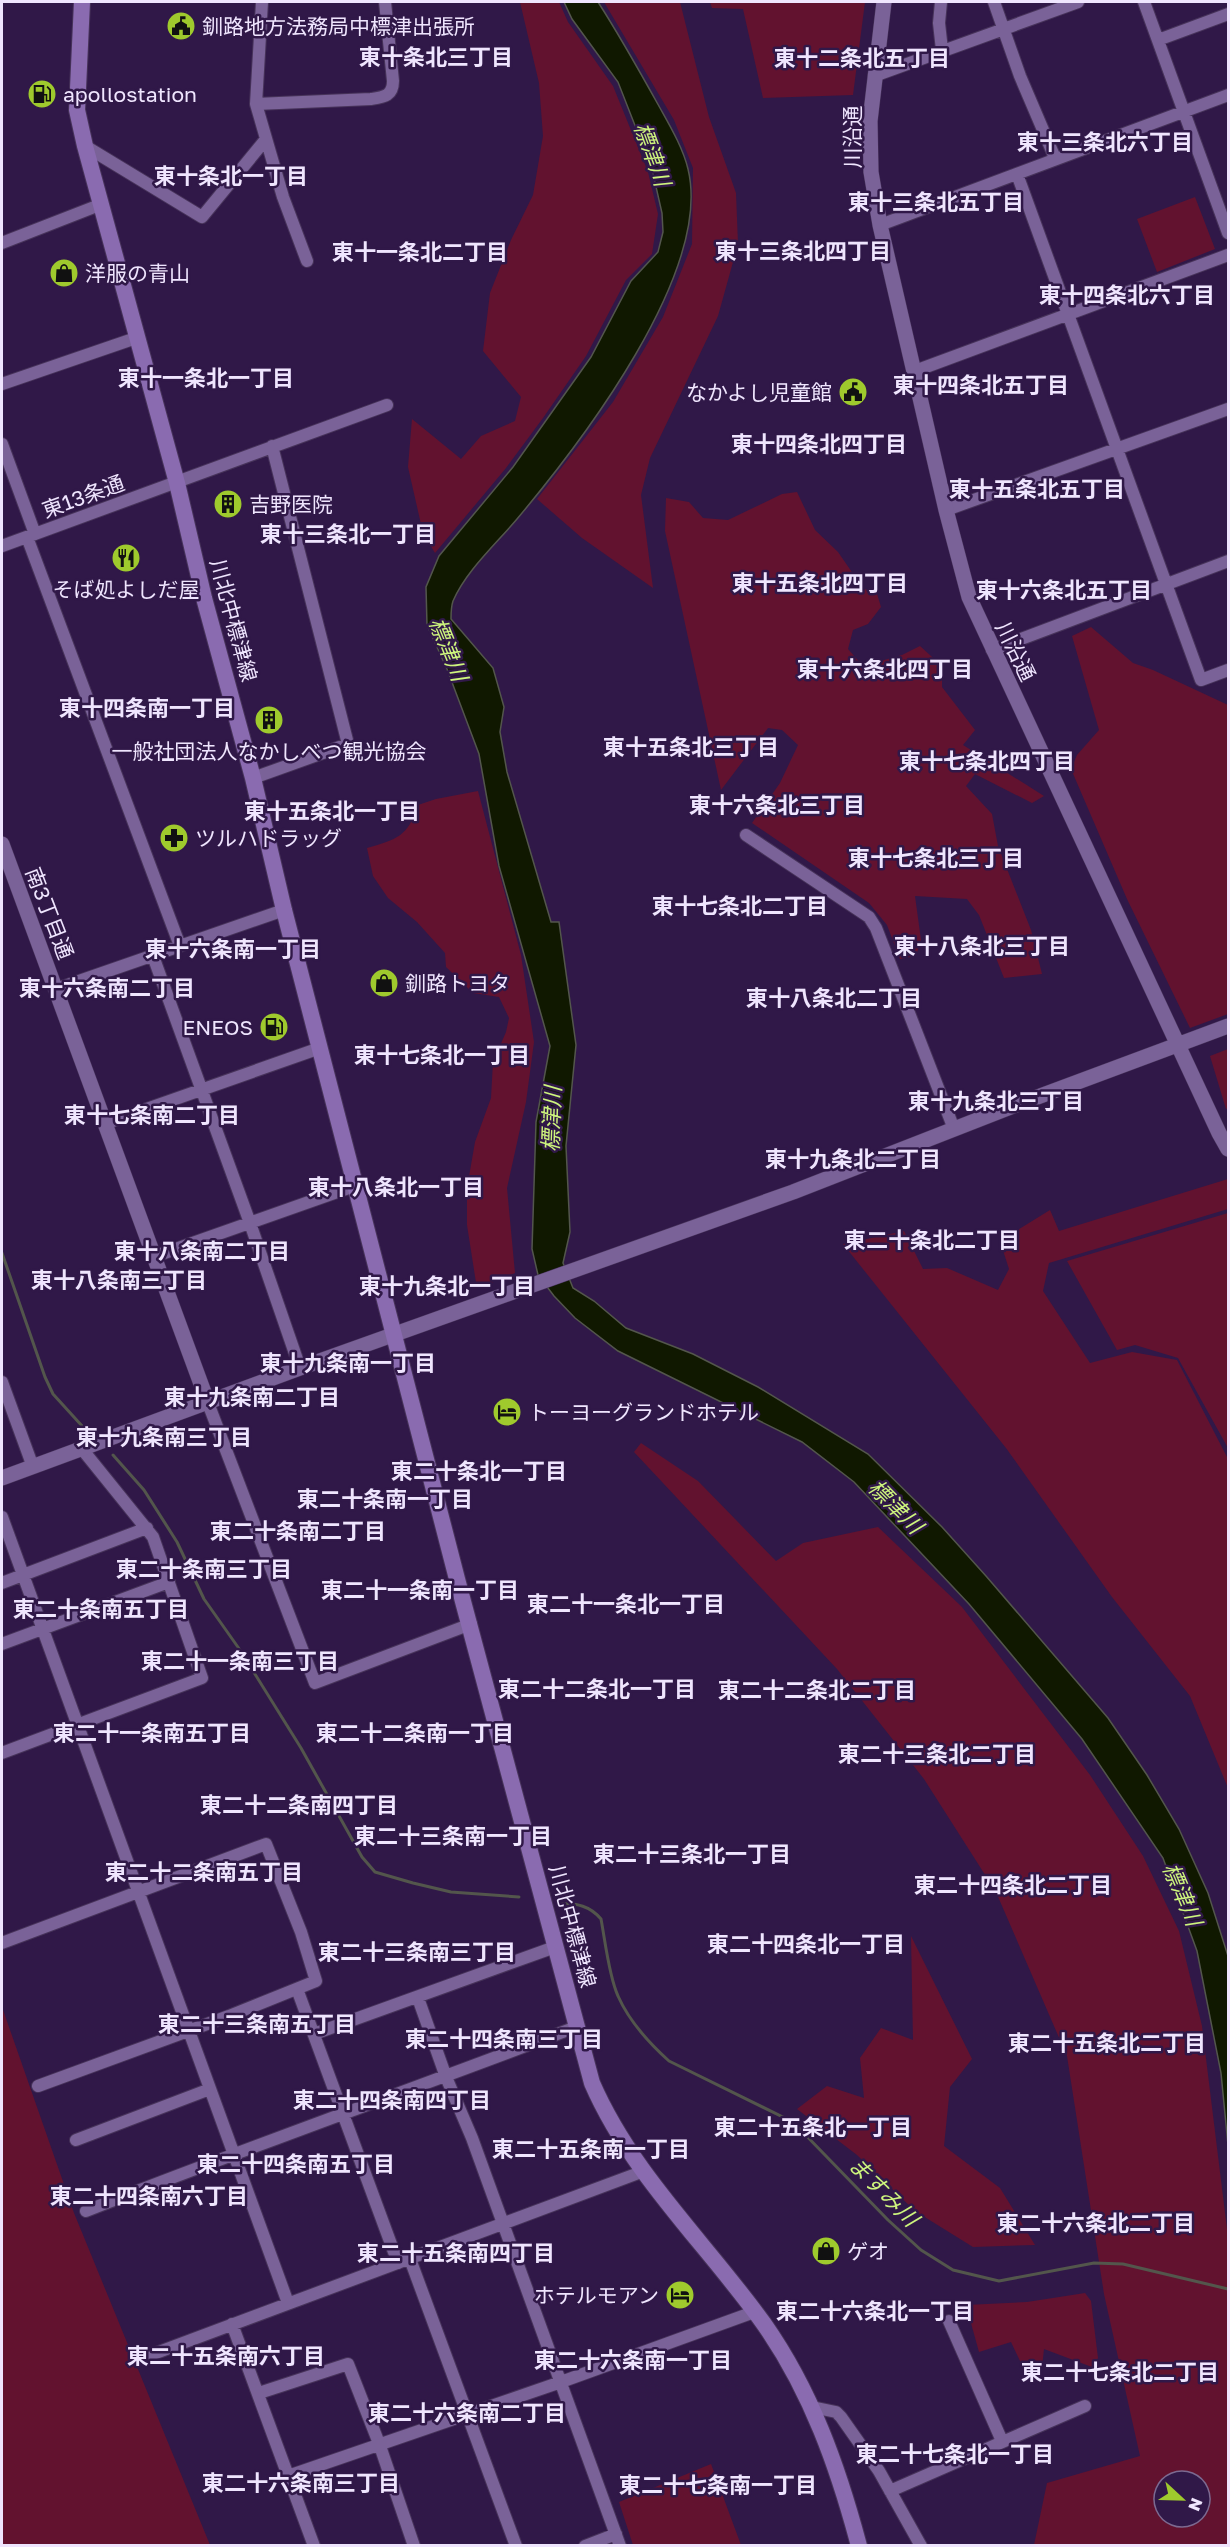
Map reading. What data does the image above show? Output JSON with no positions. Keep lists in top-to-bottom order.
{
  "streets": {
    "main road": ["川北中標津線"],
    "street": ["川沿通", "東13条通", "南3丁目通"]
  },
  "crossings": [
    ["東13条通", "川北中標津線"]
  ],
  "districts": [
    "東十条北三丁目",
    "東十二条北五丁目",
    "東十三条北六丁目",
    "東十条北一丁目",
    "東十三条北五丁目",
    "東十三条北四丁目",
    "東十一条北二丁目",
    "東十四条北六丁目",
    "東十一条北一丁目",
    "東十四条北五丁目",
    "東十四条北四丁目",
    "東十五条北五丁目",
    "東十三条北一丁目",
    "東十五条北四丁目",
    "東十六条北五丁目",
    "東十六条北四丁目",
    "東十四条南一丁目",
    "東十五条北三丁目",
    "東十七条北四丁目",
    "東十六条北三丁目",
    "東十五条北一丁目",
    "東十七条北三丁目",
    "東十七条北二丁目",
    "東十八条北三丁目",
    "東十六条南一丁目",
    "東十六条南二丁目",
    "東十八条北二丁目",
    "東十七条北一丁目",
    "東十九条北三丁目",
    "東十七条南二丁目",
    "東十九条北二丁目",
    "東十八条北一丁目",
    "東二十条北二丁目",
    "東十八条南二丁目",
    "東十八条南三丁目",
    "東十九条北一丁目",
    "東十九条南一丁目",
    "東十九条南二丁目",
    "東十九条南三丁目",
    "東二十条北一丁目",
    "東二十条南一丁目",
    "東二十条南二丁目",
    "東二十条南三丁目",
    "東二十一条南一丁目",
    "東二十一条北一丁目",
    "東二十条南五丁目",
    "東二十一条南三丁目",
    "東二十二条北一丁目",
    "東二十二条北二丁目",
    "東二十一条南五丁目",
    "東二十二条南一丁目",
    "東二十三条北二丁目",
    "東二十二条南四丁目",
    "東二十三条南一丁目",
    "東二十三条北一丁目",
    "東二十二条南五丁目",
    "東二十四条北二丁目",
    "東二十四条北一丁目",
    "東二十三条南三丁目",
    "東二十三条南五丁目",
    "東二十四条南三丁目",
    "東二十五条北二丁目",
    "東二十四条南四丁目",
    "東二十五条北一丁目",
    "東二十五条南一丁目",
    "東二十四条南五丁目",
    "東二十四条南六丁目",
    "東二十六条北二丁目",
    "東二十五条南四丁目",
    "東二十六条北一丁目",
    "東二十五条南六丁目",
    "東二十六条南一丁目",
    "東二十七条北二丁目",
    "東二十六条南二丁目",
    "東二十七条北一丁目",
    "東二十六条南三丁目",
    "東二十七条南一丁目"
  ],
  "water": ["標津川", "ますみ川"],
  "places": {
    "public building": ["釧路地方法務局中標津出張所", "なかよし児童館"],
    "fuel station": ["apollostation", "ENEOS"],
    "shop": ["洋服の青山", "釧路トヨタ", "ゲオ"],
    "building": ["吉野医院", "一般社団法人なかしべつ観光協会"],
    "restaurant": ["そば処よしだ屋"],
    "pharmacy": ["ツルハドラッグ"],
    "hotel": ["トーヨーグランドホテル", "ホテルモアン"]
  },
  "north": "right"
}
